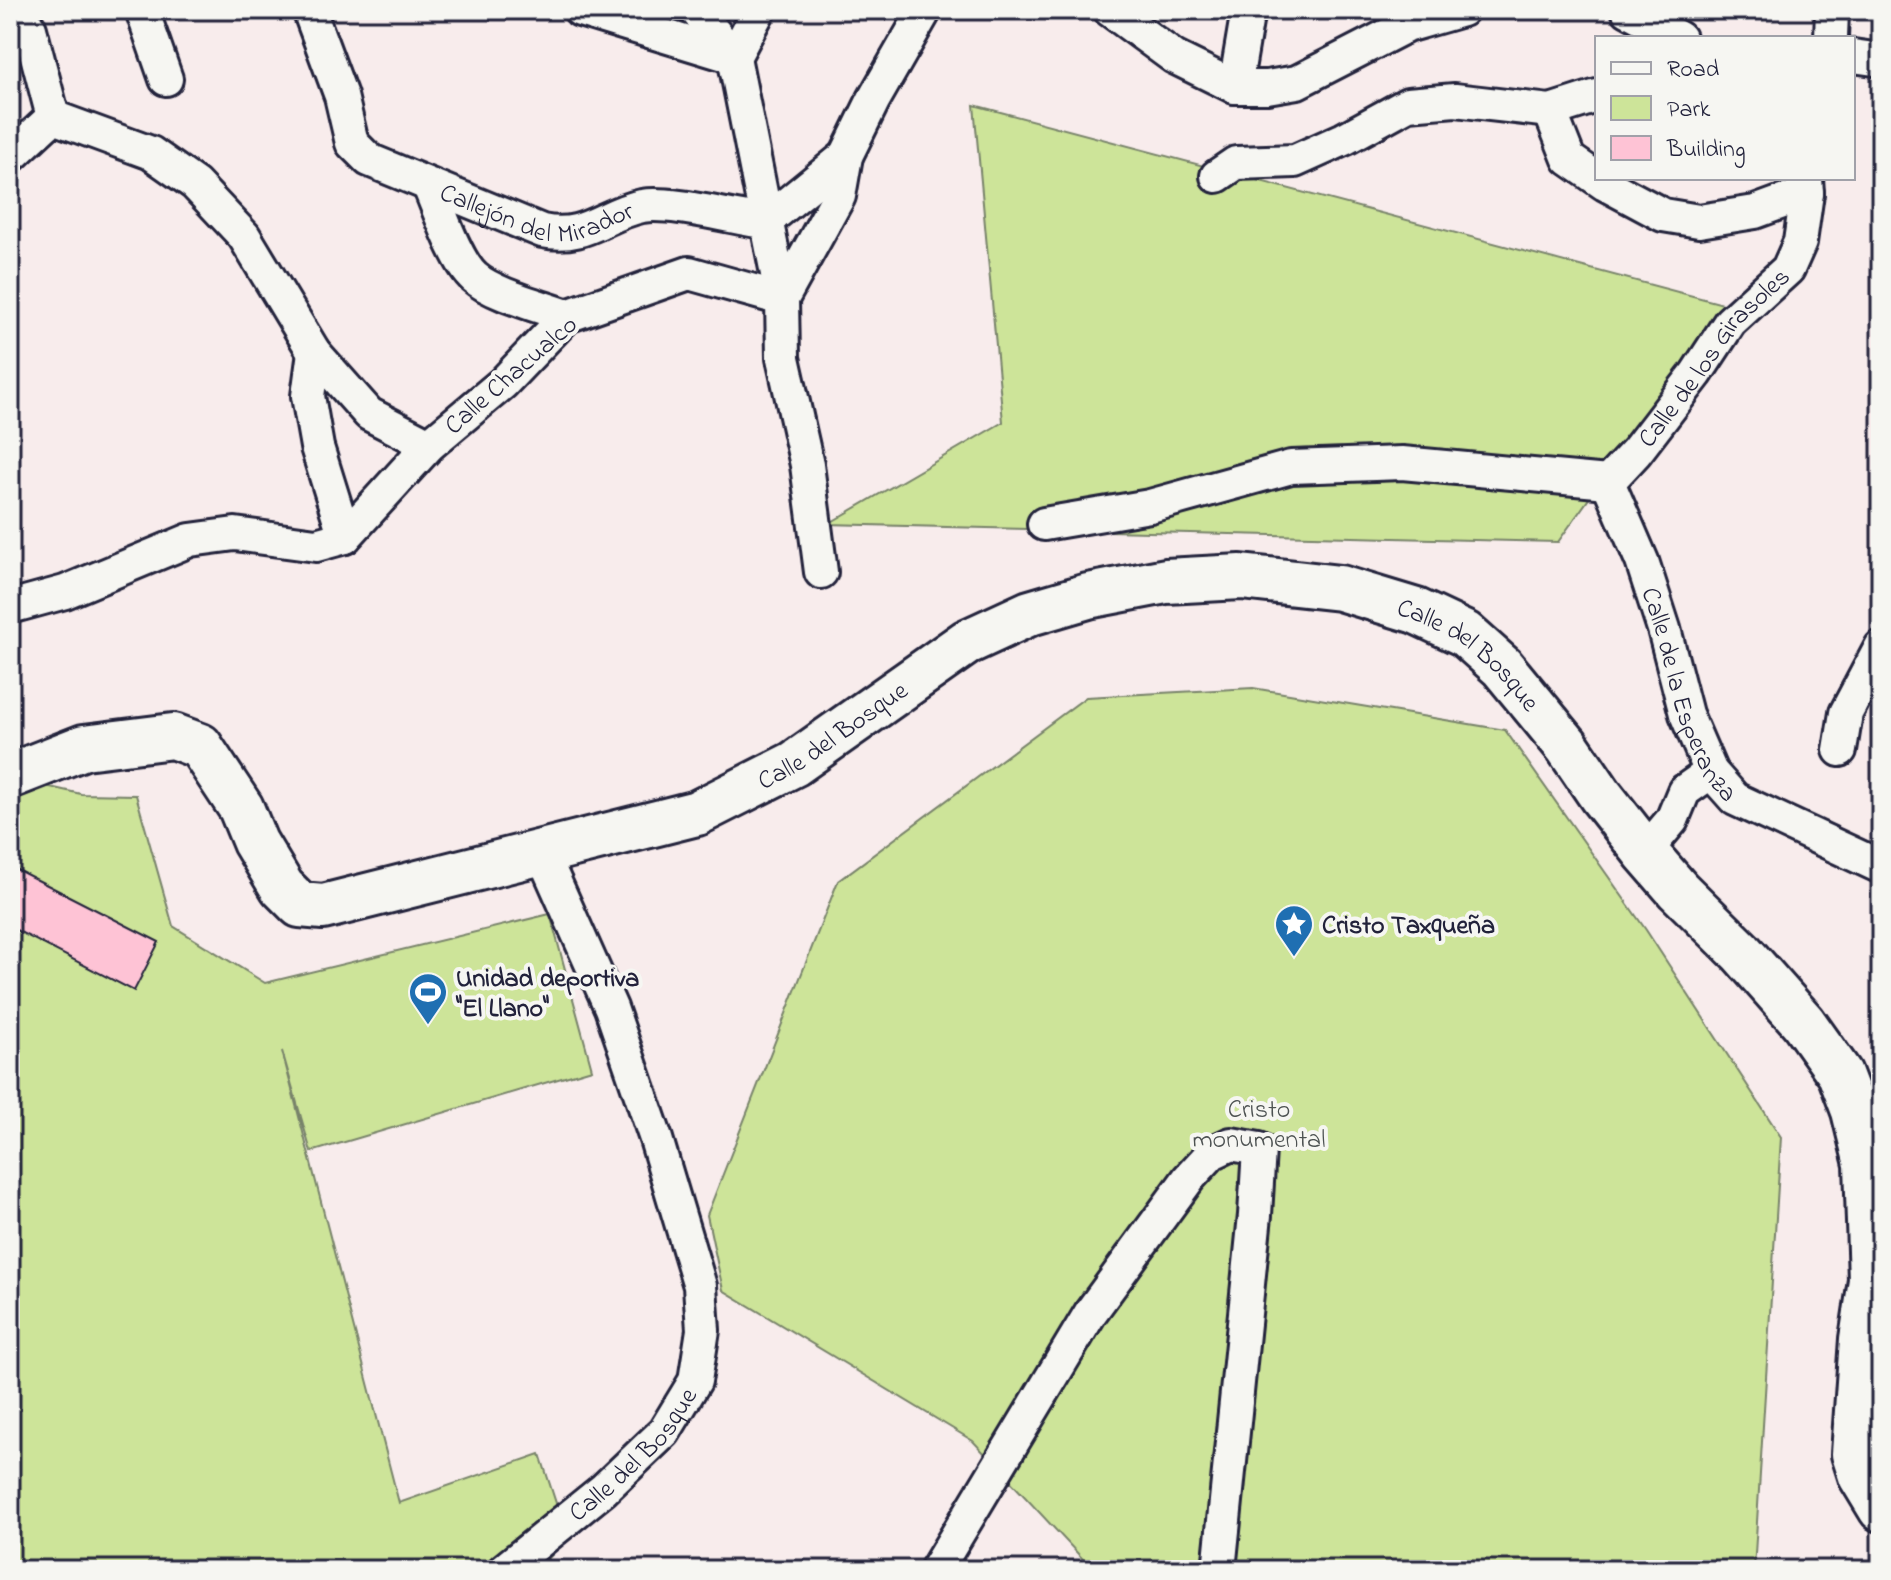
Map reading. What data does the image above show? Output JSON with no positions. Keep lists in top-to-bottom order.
{
  "streets": {
    "street": [
      "Callejón del Mirador",
      "Calle de los Girasoles",
      "Calle Chacualco",
      "Calle del Bosque",
      "Calle de la Esperanza"
    ]
  },
  "crossings": [
    ["Calle de los Girasoles", "Calle de la Esperanza"]
  ],
  "parks": ["Cristo monumental"],
  "places": {
    "place": ["Cristo Taxqueña"],
    "sports": ["Unidad deportiva \"El Llano\""]
  },
  "legend": ["Road", "Park", "Building"]
}
